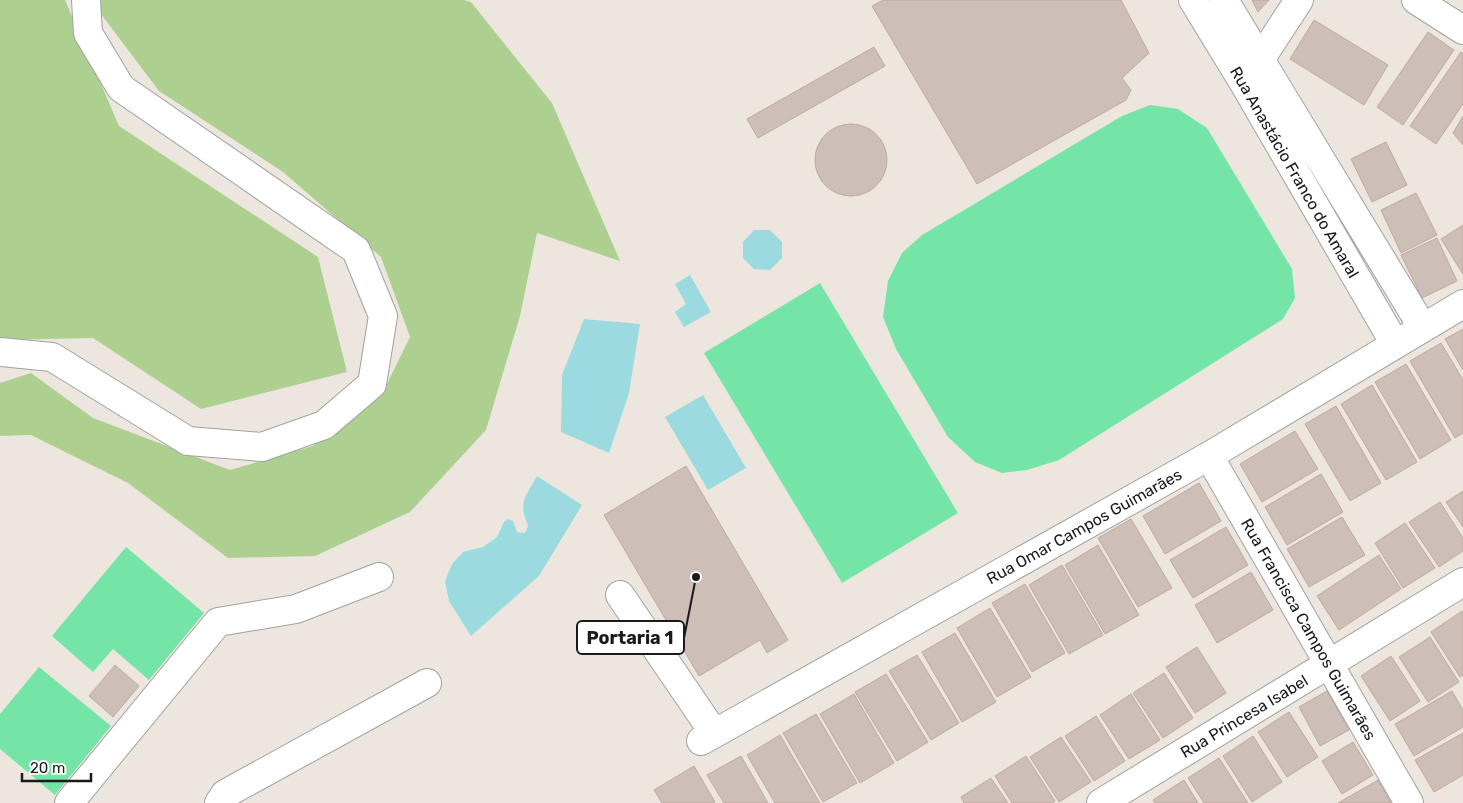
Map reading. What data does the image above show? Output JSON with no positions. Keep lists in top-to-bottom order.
{
  "streets": {
    "street": [
      "Rua Anastácio Franco do Amaral",
      "Rua Omar Campos Guimarães",
      "Rua Francisca Campos Guimarães",
      "Rua Princesa Isabel"
    ]
  },
  "crossings": [
    ["Rua Anastácio Franco do Amaral", "Rua Omar Campos Guimarães"],
    ["Rua Omar Campos Guimarães", "Rua Francisca Campos Guimarães"],
    ["Rua Francisca Campos Guimarães", "Rua Princesa Isabel"]
  ],
  "places": ["Portaria 1"],
  "scale_bar": "20 m"
}
